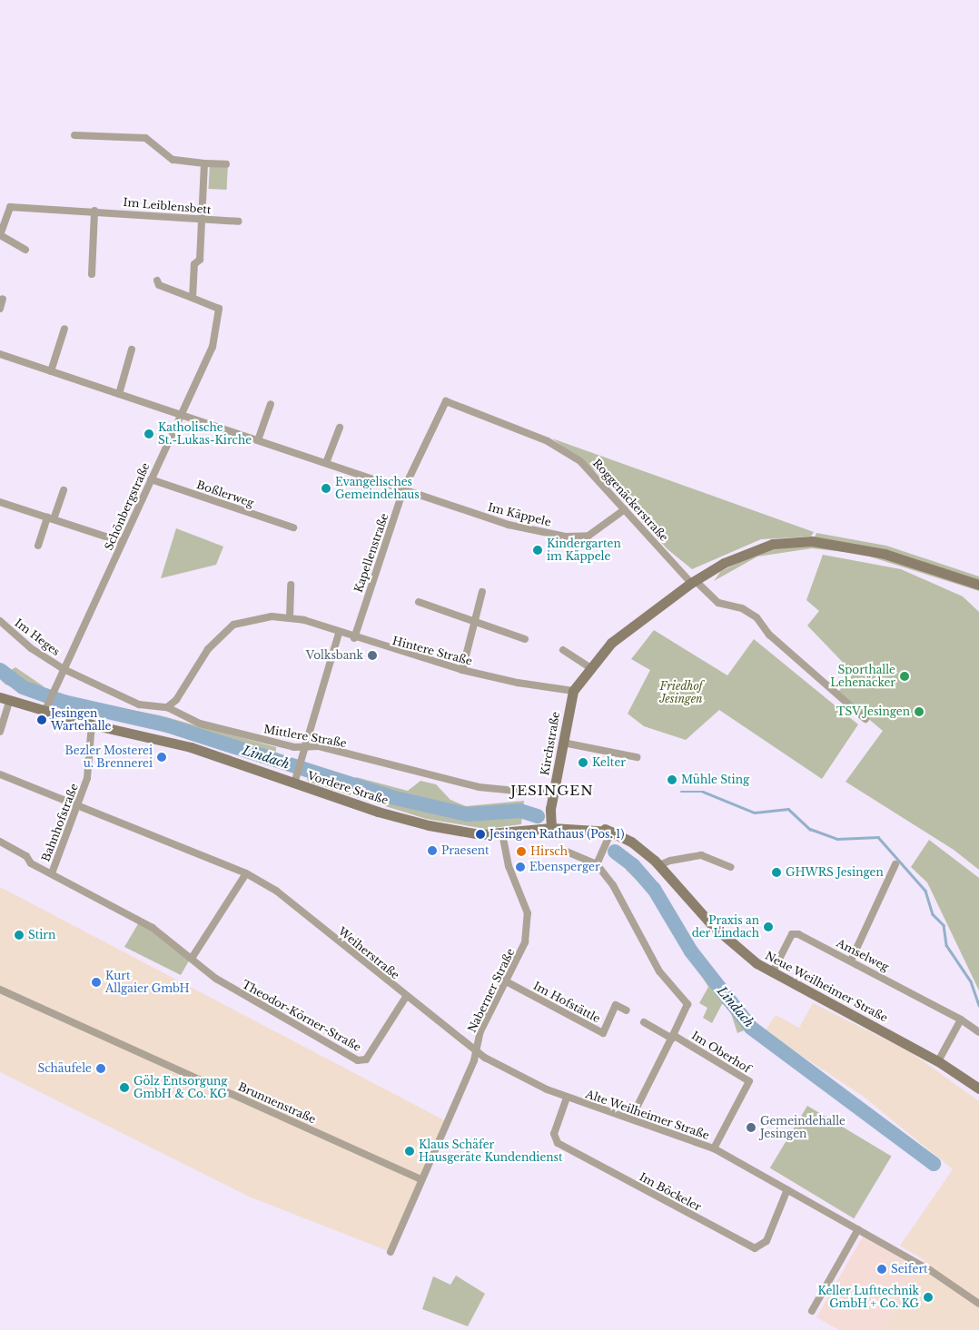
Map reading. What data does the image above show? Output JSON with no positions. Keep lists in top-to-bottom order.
{
  "streets": {
    "main road": ["Kirchstraße", "Vordere Straße", "Neue Weilheimer Straße"],
    "street": [
      "Im Leiblensbett",
      "Boßlerweg",
      "Roggenäckerstraße",
      "Schönbergstraße",
      "Im Käppele",
      "Kapellenstraße",
      "Im Heges",
      "Hintere Straße",
      "Mittlere Straße",
      "Bahnhofstraße",
      "Weiherstraße",
      "Amselweg",
      "Naberner Straße",
      "Im Hofstättle",
      "Theodor-Körner-Straße",
      "Im Oberhof",
      "Brunnenstraße",
      "Alte Weilheimer Straße",
      "Im Böckeler"
    ]
  },
  "crossings": [
    ["Boßlerweg", "Schönbergstraße"],
    ["Roggenäckerstraße", "Im Käppele"],
    ["Roggenäckerstraße", "Kapellenstraße"],
    ["Schönbergstraße", "Im Käppele"],
    ["Schönbergstraße", "Im Heges"],
    ["Schönbergstraße", "Mittlere Straße"],
    ["Schönbergstraße", "Vordere Straße"],
    ["Im Käppele", "Kapellenstraße"],
    ["Kapellenstraße", "Hintere Straße"],
    ["Im Heges", "Mittlere Straße"],
    ["Hintere Straße", "Mittlere Straße"],
    ["Hintere Straße", "Kirchstraße"],
    ["Mittlere Straße", "Kirchstraße"],
    ["Kirchstraße", "Vordere Straße"],
    ["Kirchstraße", "Neue Weilheimer Straße"],
    ["Vordere Straße", "Bahnhofstraße"],
    ["Vordere Straße", "Neue Weilheimer Straße"],
    ["Vordere Straße", "Naberner Straße"],
    ["Bahnhofstraße", "Weiherstraße"],
    ["Bahnhofstraße", "Theodor-Körner-Straße"],
    ["Weiherstraße", "Naberner Straße"],
    ["Weiherstraße", "Theodor-Körner-Straße"],
    ["Weiherstraße", "Alte Weilheimer Straße"],
    ["Amselweg", "Neue Weilheimer Straße"],
    ["Naberner Straße", "Im Hofstättle"],
    ["Naberner Straße", "Brunnenstraße"],
    ["Naberner Straße", "Alte Weilheimer Straße"],
    ["Im Oberhof", "Alte Weilheimer Straße"],
    ["Alte Weilheimer Straße", "Im Böckeler"]
  ],
  "districts": ["JESINGEN"],
  "water": ["Lindach"],
  "parks": ["Friedhof Jesingen"],
  "places": [
    "Katholische St.-Lukas-Kirche",
    "Evangelisches Gemeindehaus",
    "Kindergarten im Käppele",
    "Volksbank",
    "Sporthalle Lehenäcker",
    "TSV Jesingen",
    "Jesingen Wartehalle",
    "Bezler Mosterei u. Brennerei",
    "Kelter",
    "Mühle Sting",
    "Jesingen Rathaus (Pos. 1)",
    "Praesent",
    "Hirsch",
    "Ebensperger",
    "GHWRS Jesingen",
    "Praxis an der Lindach",
    "Stirn",
    "Kurt Allgaier GmbH",
    "Schäufele",
    "Gölz Entsorgung GmbH & Co. KG",
    "Gemeindehalle Jesingen",
    "Klaus Schäfer Hausgeräte Kundendienst",
    "Seifert",
    "Keller Lufttechnik GmbH + Co. KG"
  ]
}
